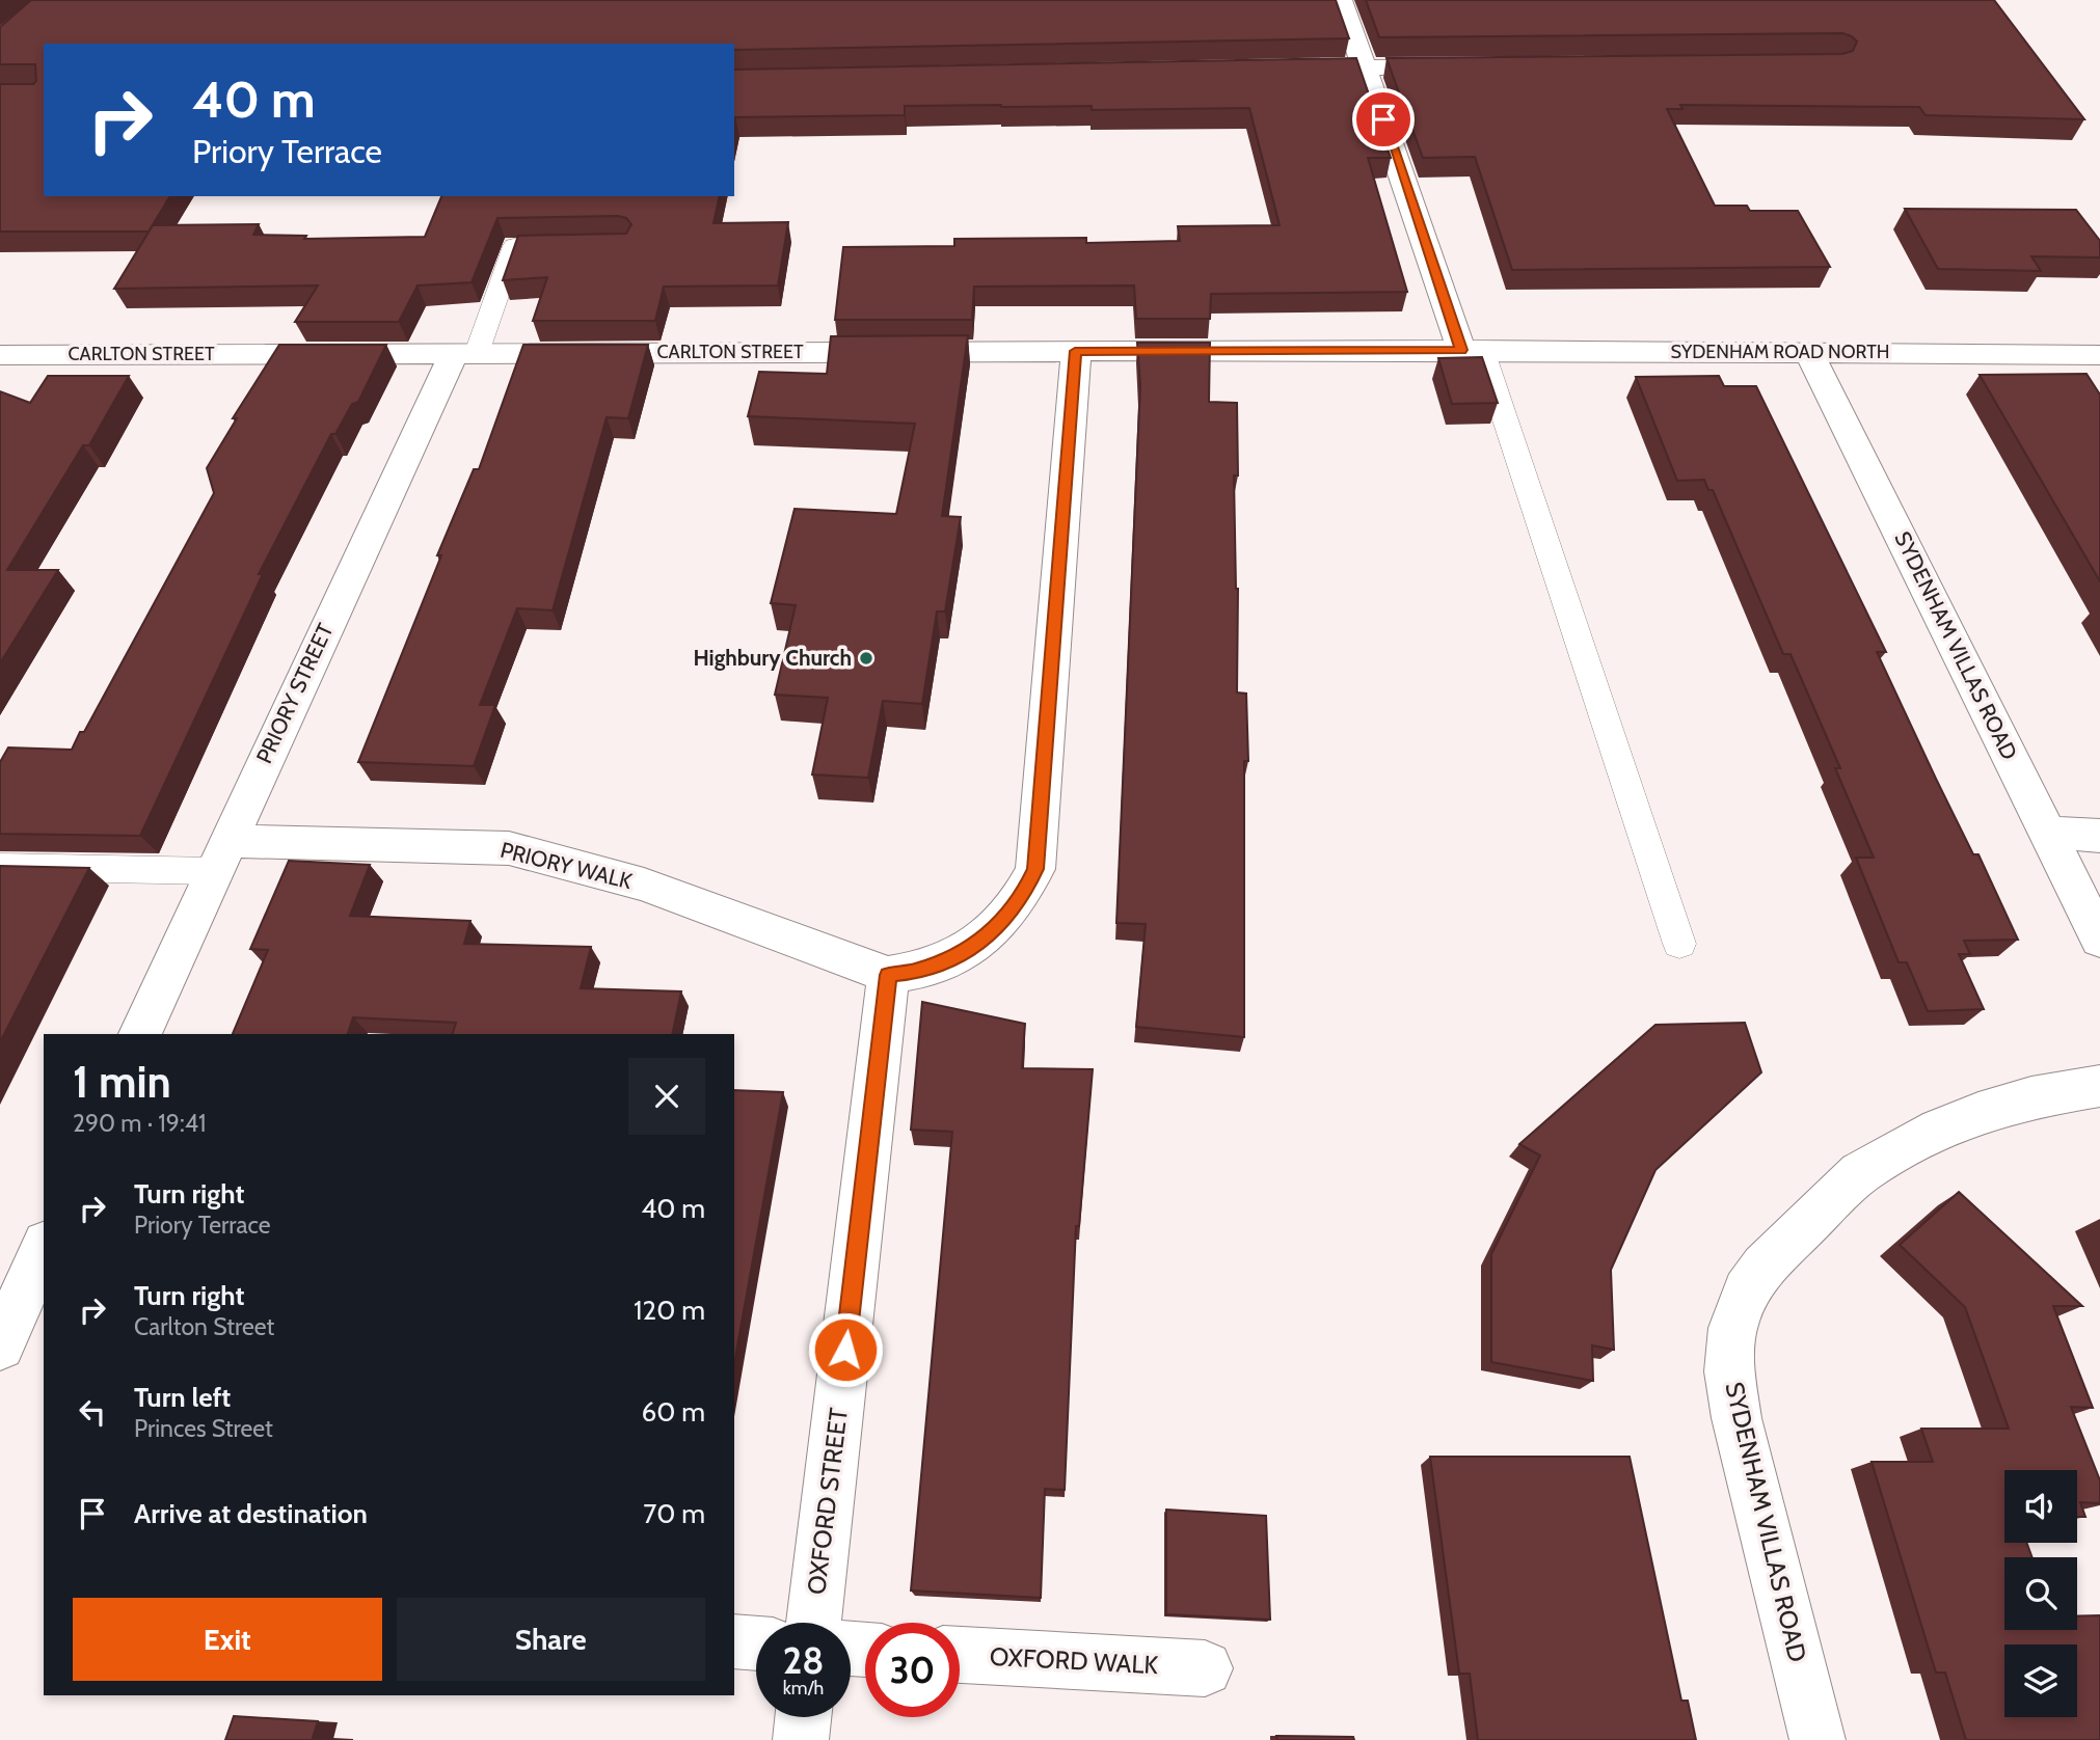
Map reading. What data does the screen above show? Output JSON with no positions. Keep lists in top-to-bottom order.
{
  "streets": {
    "street": [
      "CARLTON STREET",
      "SYDENHAM ROAD NORTH",
      "SYDENHAM VILLAS ROAD",
      "PRIORY STREET",
      "PRIORY WALK",
      "OXFORD STREET",
      "OXFORD WALK"
    ]
  },
  "crossings": [
    ["CARLTON STREET", "SYDENHAM ROAD NORTH"],
    ["CARLTON STREET", "PRIORY STREET"],
    ["SYDENHAM ROAD NORTH", "SYDENHAM VILLAS ROAD"],
    ["PRIORY STREET", "PRIORY WALK"],
    ["PRIORY WALK", "OXFORD STREET"]
  ],
  "places": ["Highbury Church"],
  "page": {
    "turn": ["40 m", "Priory Terrace"],
    "heading": ["1 min", "290 m · 19:41"],
    "list": [
      {
        "name": "Turn right",
        "note": "Priory Terrace",
        "value": "40 m"
      },
      {
        "name": "Turn right",
        "note": "Carlton Street",
        "value": "120 m"
      },
      {
        "name": "Turn left",
        "note": "Princes Street",
        "value": "60 m"
      },
      {
        "name": "Arrive at destination",
        "value": "70 m"
      }
    ],
    "buttons": ["Exit", "Share"],
    "speed": "28 km/h",
    "limit": "30"
  }
}
